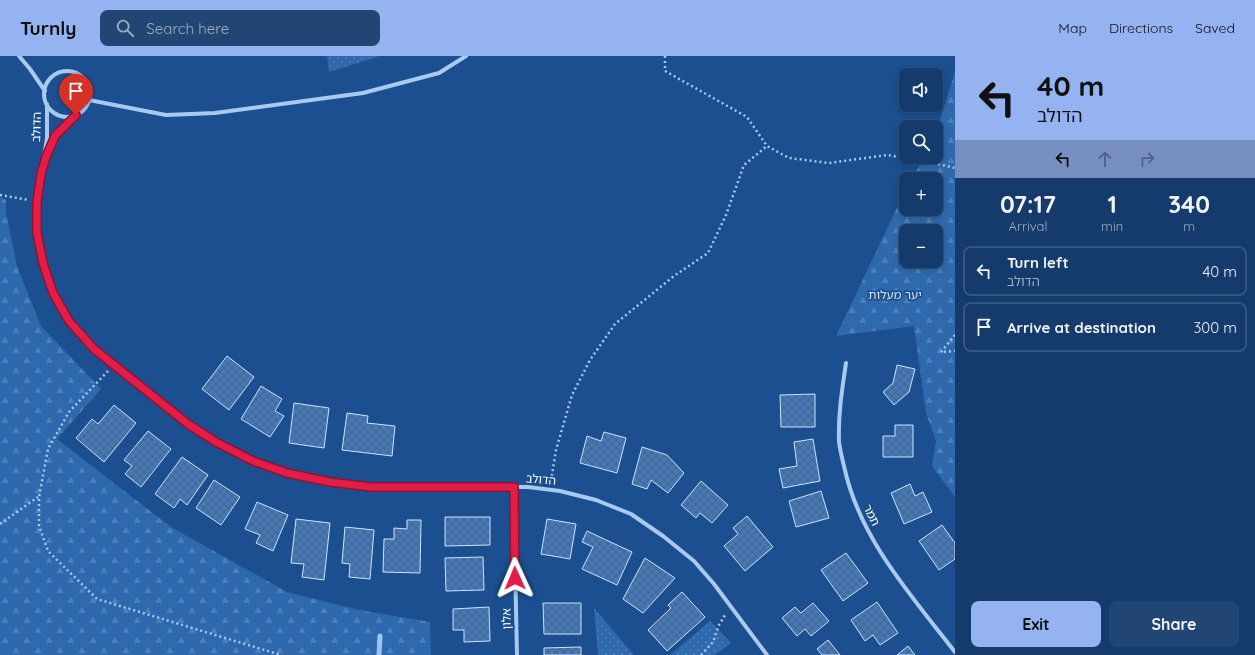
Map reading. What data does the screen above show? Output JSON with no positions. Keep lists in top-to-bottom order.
{
  "streets": {
    "street": ["הדולב", "תמר", "אלון"]
  },
  "crossings": [
    ["הדולב", "אלון"]
  ],
  "parks": ["יער מעלות"],
  "page": {
    "header": "Turnly",
    "search": "Search here",
    "nav": ["Map", "Directions", "Saved"],
    "turn": ["40 m", "הדולב"],
    "map_buttons": ["+", "−"],
    "eta": [
      "07:17",
      "Arrival",
      "1",
      "min",
      "340",
      "m"
    ],
    "list": [
      {
        "name": "Turn left",
        "note": "הדולב",
        "value": "40 m"
      },
      {
        "name": "Arrive at destination",
        "value": "300 m"
      }
    ],
    "buttons": ["Exit", "Share"]
  }
}
